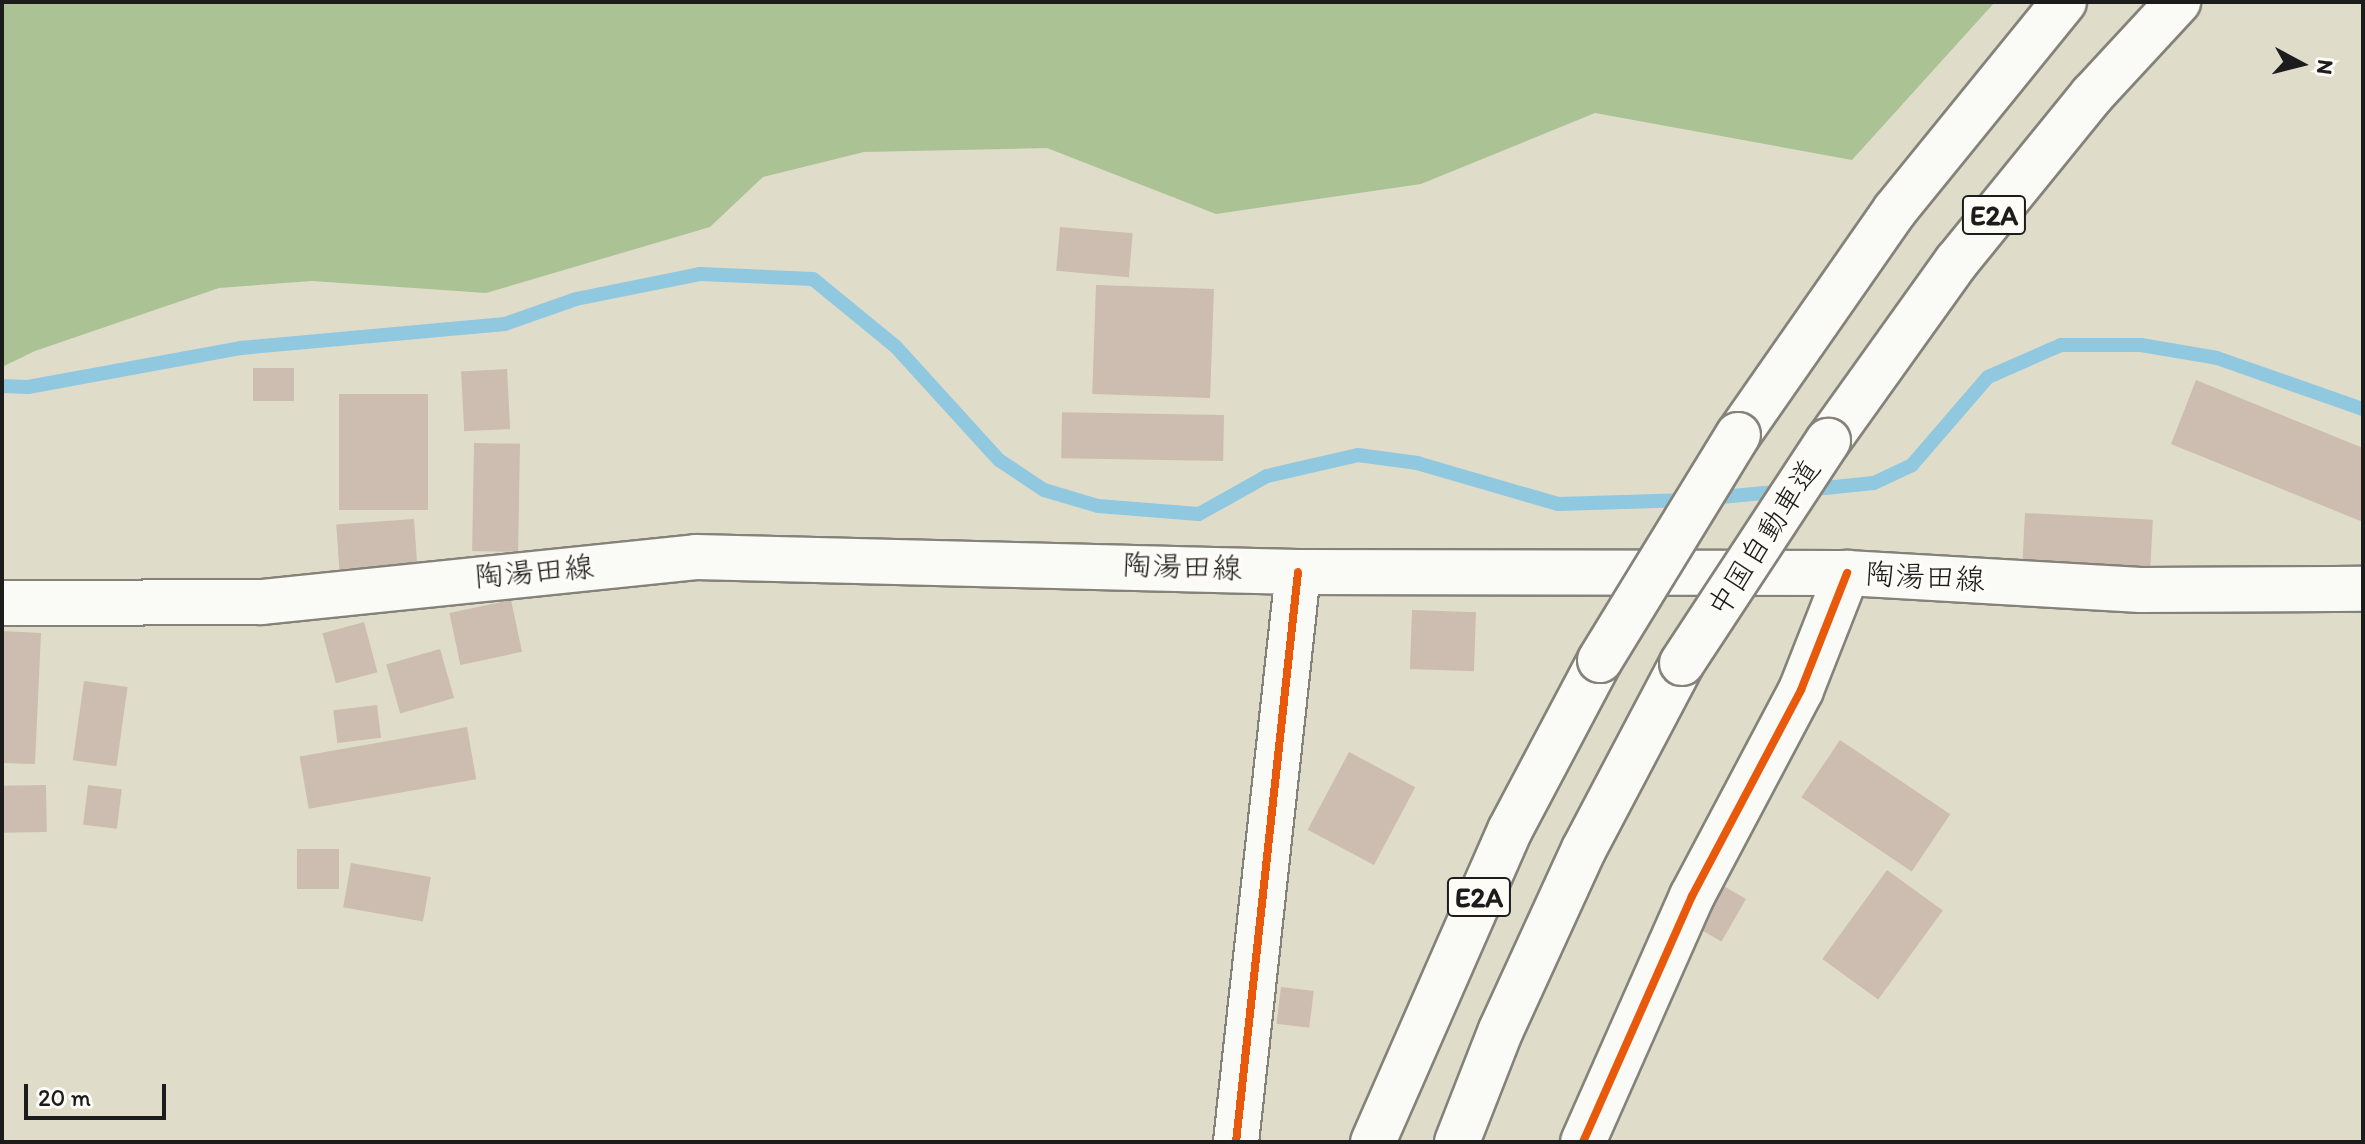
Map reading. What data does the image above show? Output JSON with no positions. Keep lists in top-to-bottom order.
{
  "streets": {
    "main road": ["E2A", "中国自動車道", "陶湯田線"]
  },
  "scale_bar": "20 m",
  "north": "right"
}
